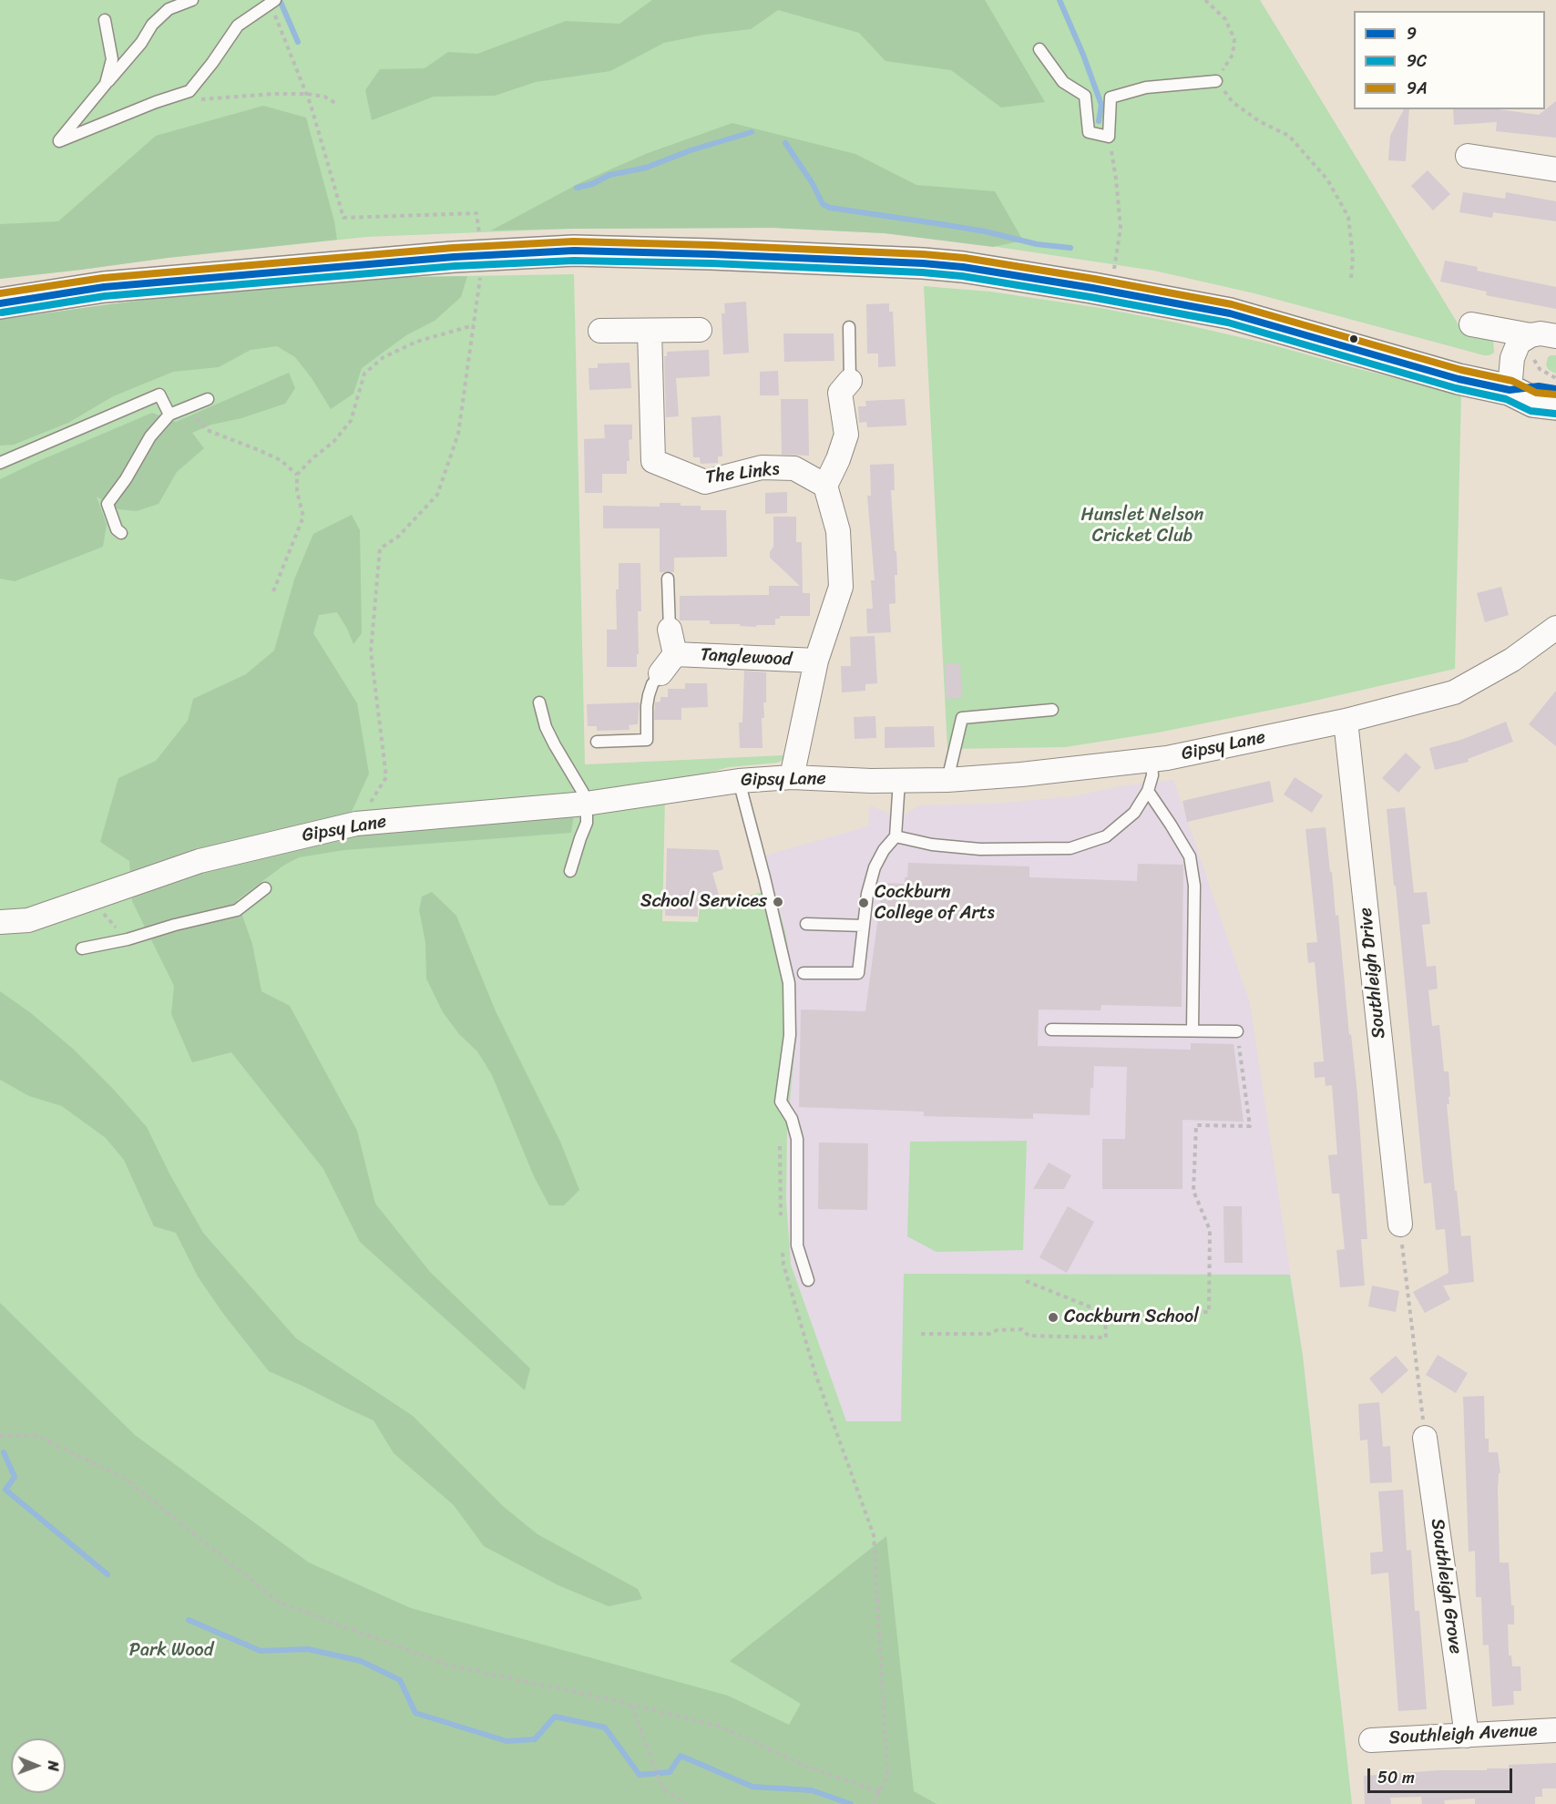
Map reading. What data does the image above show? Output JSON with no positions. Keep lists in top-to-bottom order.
{
  "streets": {
    "street": [
      "The Links",
      "Tanglewood",
      "Gipsy Lane",
      "Southleigh Drive",
      "Southleigh Grove",
      "Southleigh Avenue"
    ]
  },
  "crossings": [
    ["Gipsy Lane", "Southleigh Drive"],
    ["Southleigh Grove", "Southleigh Avenue"]
  ],
  "parks": ["Hunslet Nelson Cricket Club", "Park Wood"],
  "places": ["School Services", "Cockburn College of Arts", "Cockburn School"],
  "lines": ["transit line 9A", "transit line 9", "transit line 9C"],
  "legend": ["9", "9C", "9A"],
  "scale_bar": "50 m",
  "north": "right"
}
